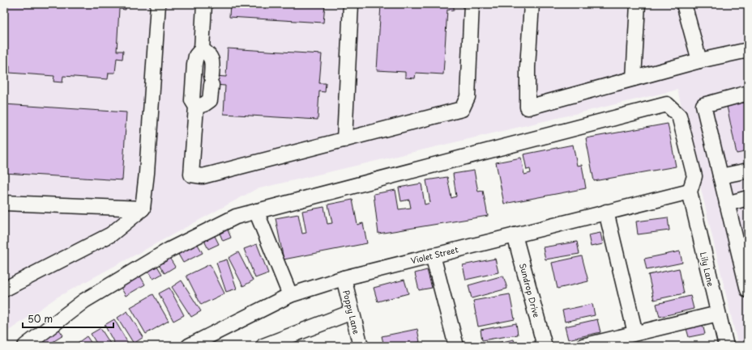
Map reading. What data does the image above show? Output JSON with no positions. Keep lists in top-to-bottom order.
{
  "streets": {
    "street": [
      "Violet Street",
      "Lily Lane",
      "Sundrop Drive",
      "Poppy Lane"
    ]
  },
  "crossings": [
    ["Violet Street", "Lily Lane"],
    ["Violet Street", "Sundrop Drive"],
    ["Violet Street", "Poppy Lane"]
  ],
  "scale_bar": "50 m"
}
